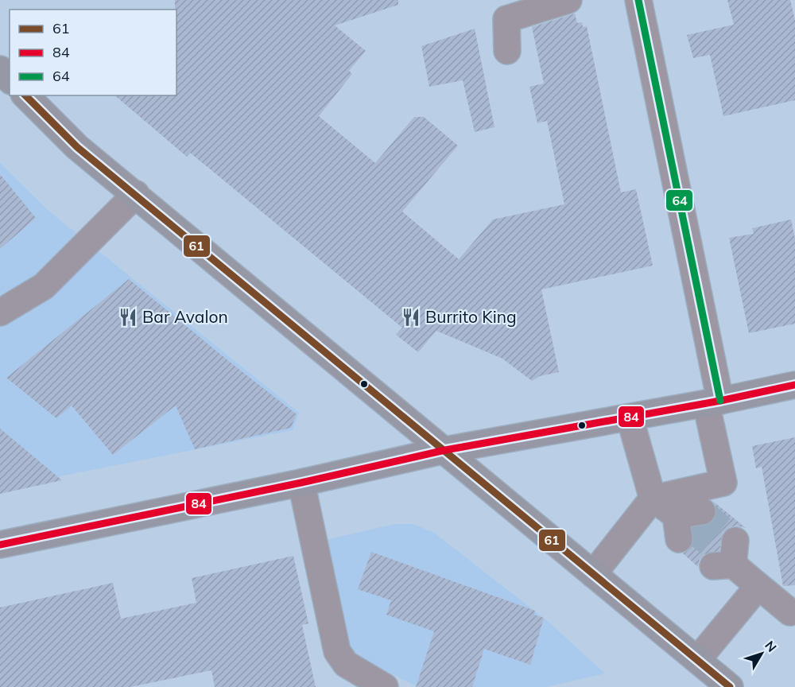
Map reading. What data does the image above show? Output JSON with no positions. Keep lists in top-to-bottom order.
{
  "places": {
    "restaurant": ["Bar Avalon", "Burrito King"]
  },
  "lines": ["transit line 64", "transit line 61", "transit line 84"],
  "legend": ["61", "84", "64"],
  "north": "top right"
}
